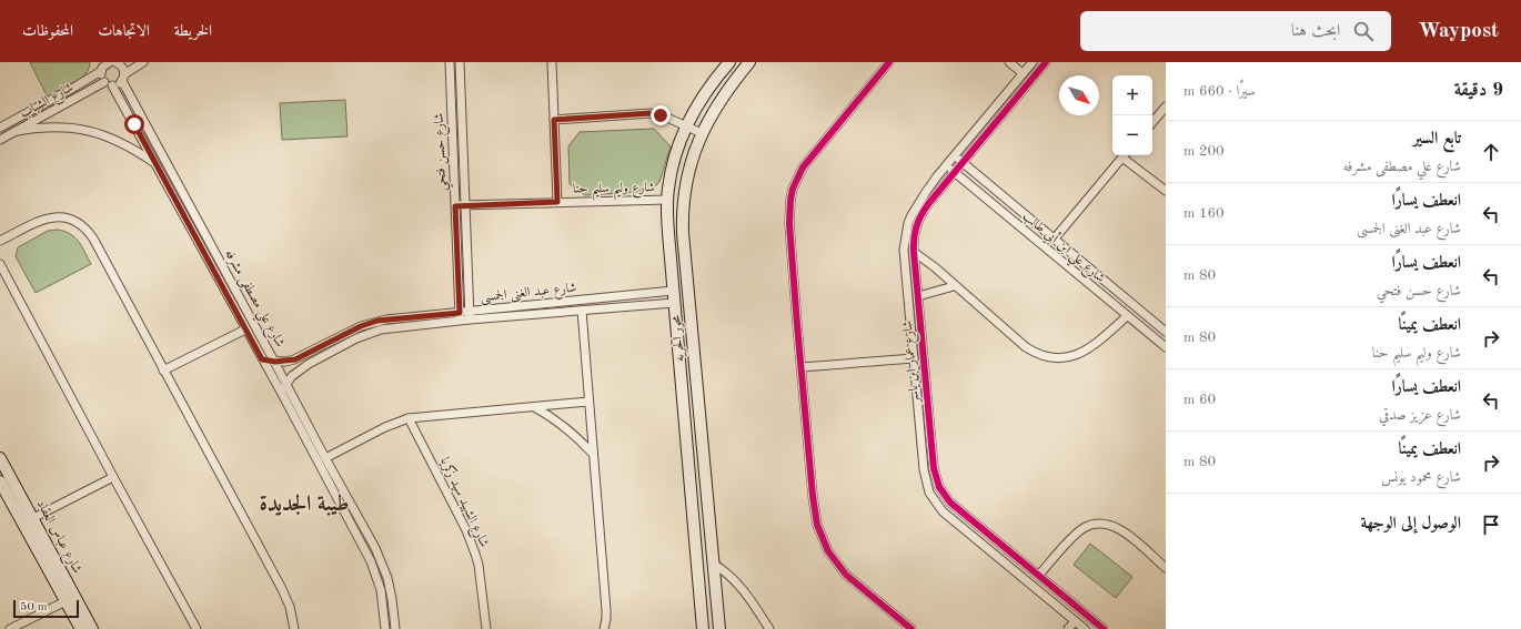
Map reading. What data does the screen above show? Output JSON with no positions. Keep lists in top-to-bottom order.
{
  "streets": {
    "main road": ["محور الحريه", "شارع عباس العقاد"],
    "street": [
      "شارع الشباب",
      "شارع حسن فتحي",
      "شارع وليم سليم حنا",
      "شارع علي ابن أبي طالب",
      "شارع عبد الغنى الجمسى",
      "شارع علي مصطفى مشرفه",
      "شارع عمار ابن ياسر",
      "شارع الشهيد سيد زكريا"
    ]
  },
  "crossings": [
    ["شارع الشباب", "شارع علي مصطفى مشرفه"],
    ["شارع حسن فتحي", "شارع وليم سليم حنا"],
    ["شارع حسن فتحي", "شارع عبد الغنى الجمسى"],
    ["شارع وليم سليم حنا", "محور الحريه"],
    ["شارع علي ابن أبي طالب", "شارع عمار ابن ياسر"],
    ["شارع عبد الغنى الجمسى", "شارع علي مصطفى مشرفه"],
    ["شارع عبد الغنى الجمسى", "محور الحريه"]
  ],
  "districts": ["طيبة الجديدة"],
  "scale_bar": "50 m",
  "north": "bottom right",
  "page": {
    "header": "Waypost",
    "search": "ابحث هنا",
    "nav": ["الخريطة", "الاتجاهات", "المحفوظات"],
    "heading": ["9 دقيقة", "سيرًا · 660 m"],
    "map_buttons": ["+", "−"],
    "list": [
      ["تابع السير", "شارع علي مصطفى مشرفه", "200 m"],
      ["انعطف يسارًا", "شارع عبد الغنى الجمسى", "160 m"],
      ["انعطف يسارًا", "شارع حسن فتحي", "80 m"],
      ["انعطف يمينًا", "شارع وليم سليم حنا", "80 m"],
      ["انعطف يسارًا", "شارع عزيز صدقي", "60 m"],
      ["انعطف يمينًا", "شارع محمود يونس", "80 m"],
      "الوصول إلى الوجهة"
    ],
    "scale": "50 m"
  }
}
